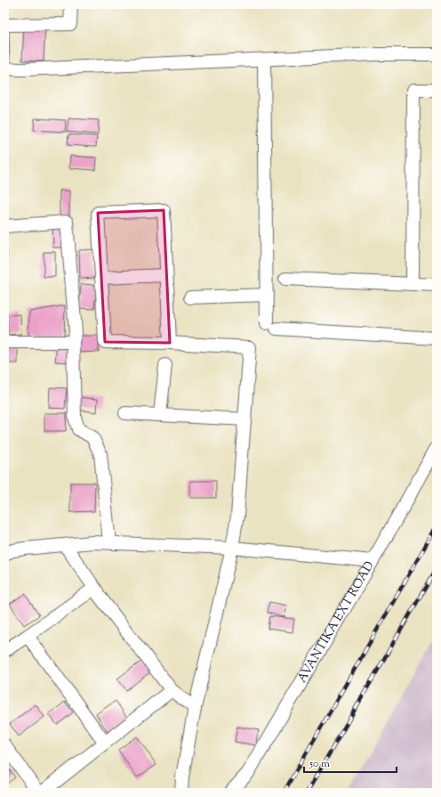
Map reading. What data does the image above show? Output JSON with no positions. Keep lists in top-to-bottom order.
{
  "streets": {
    "street": ["AVANTIKA EXT ROAD"]
  },
  "scale_bar": "50 m"
}
